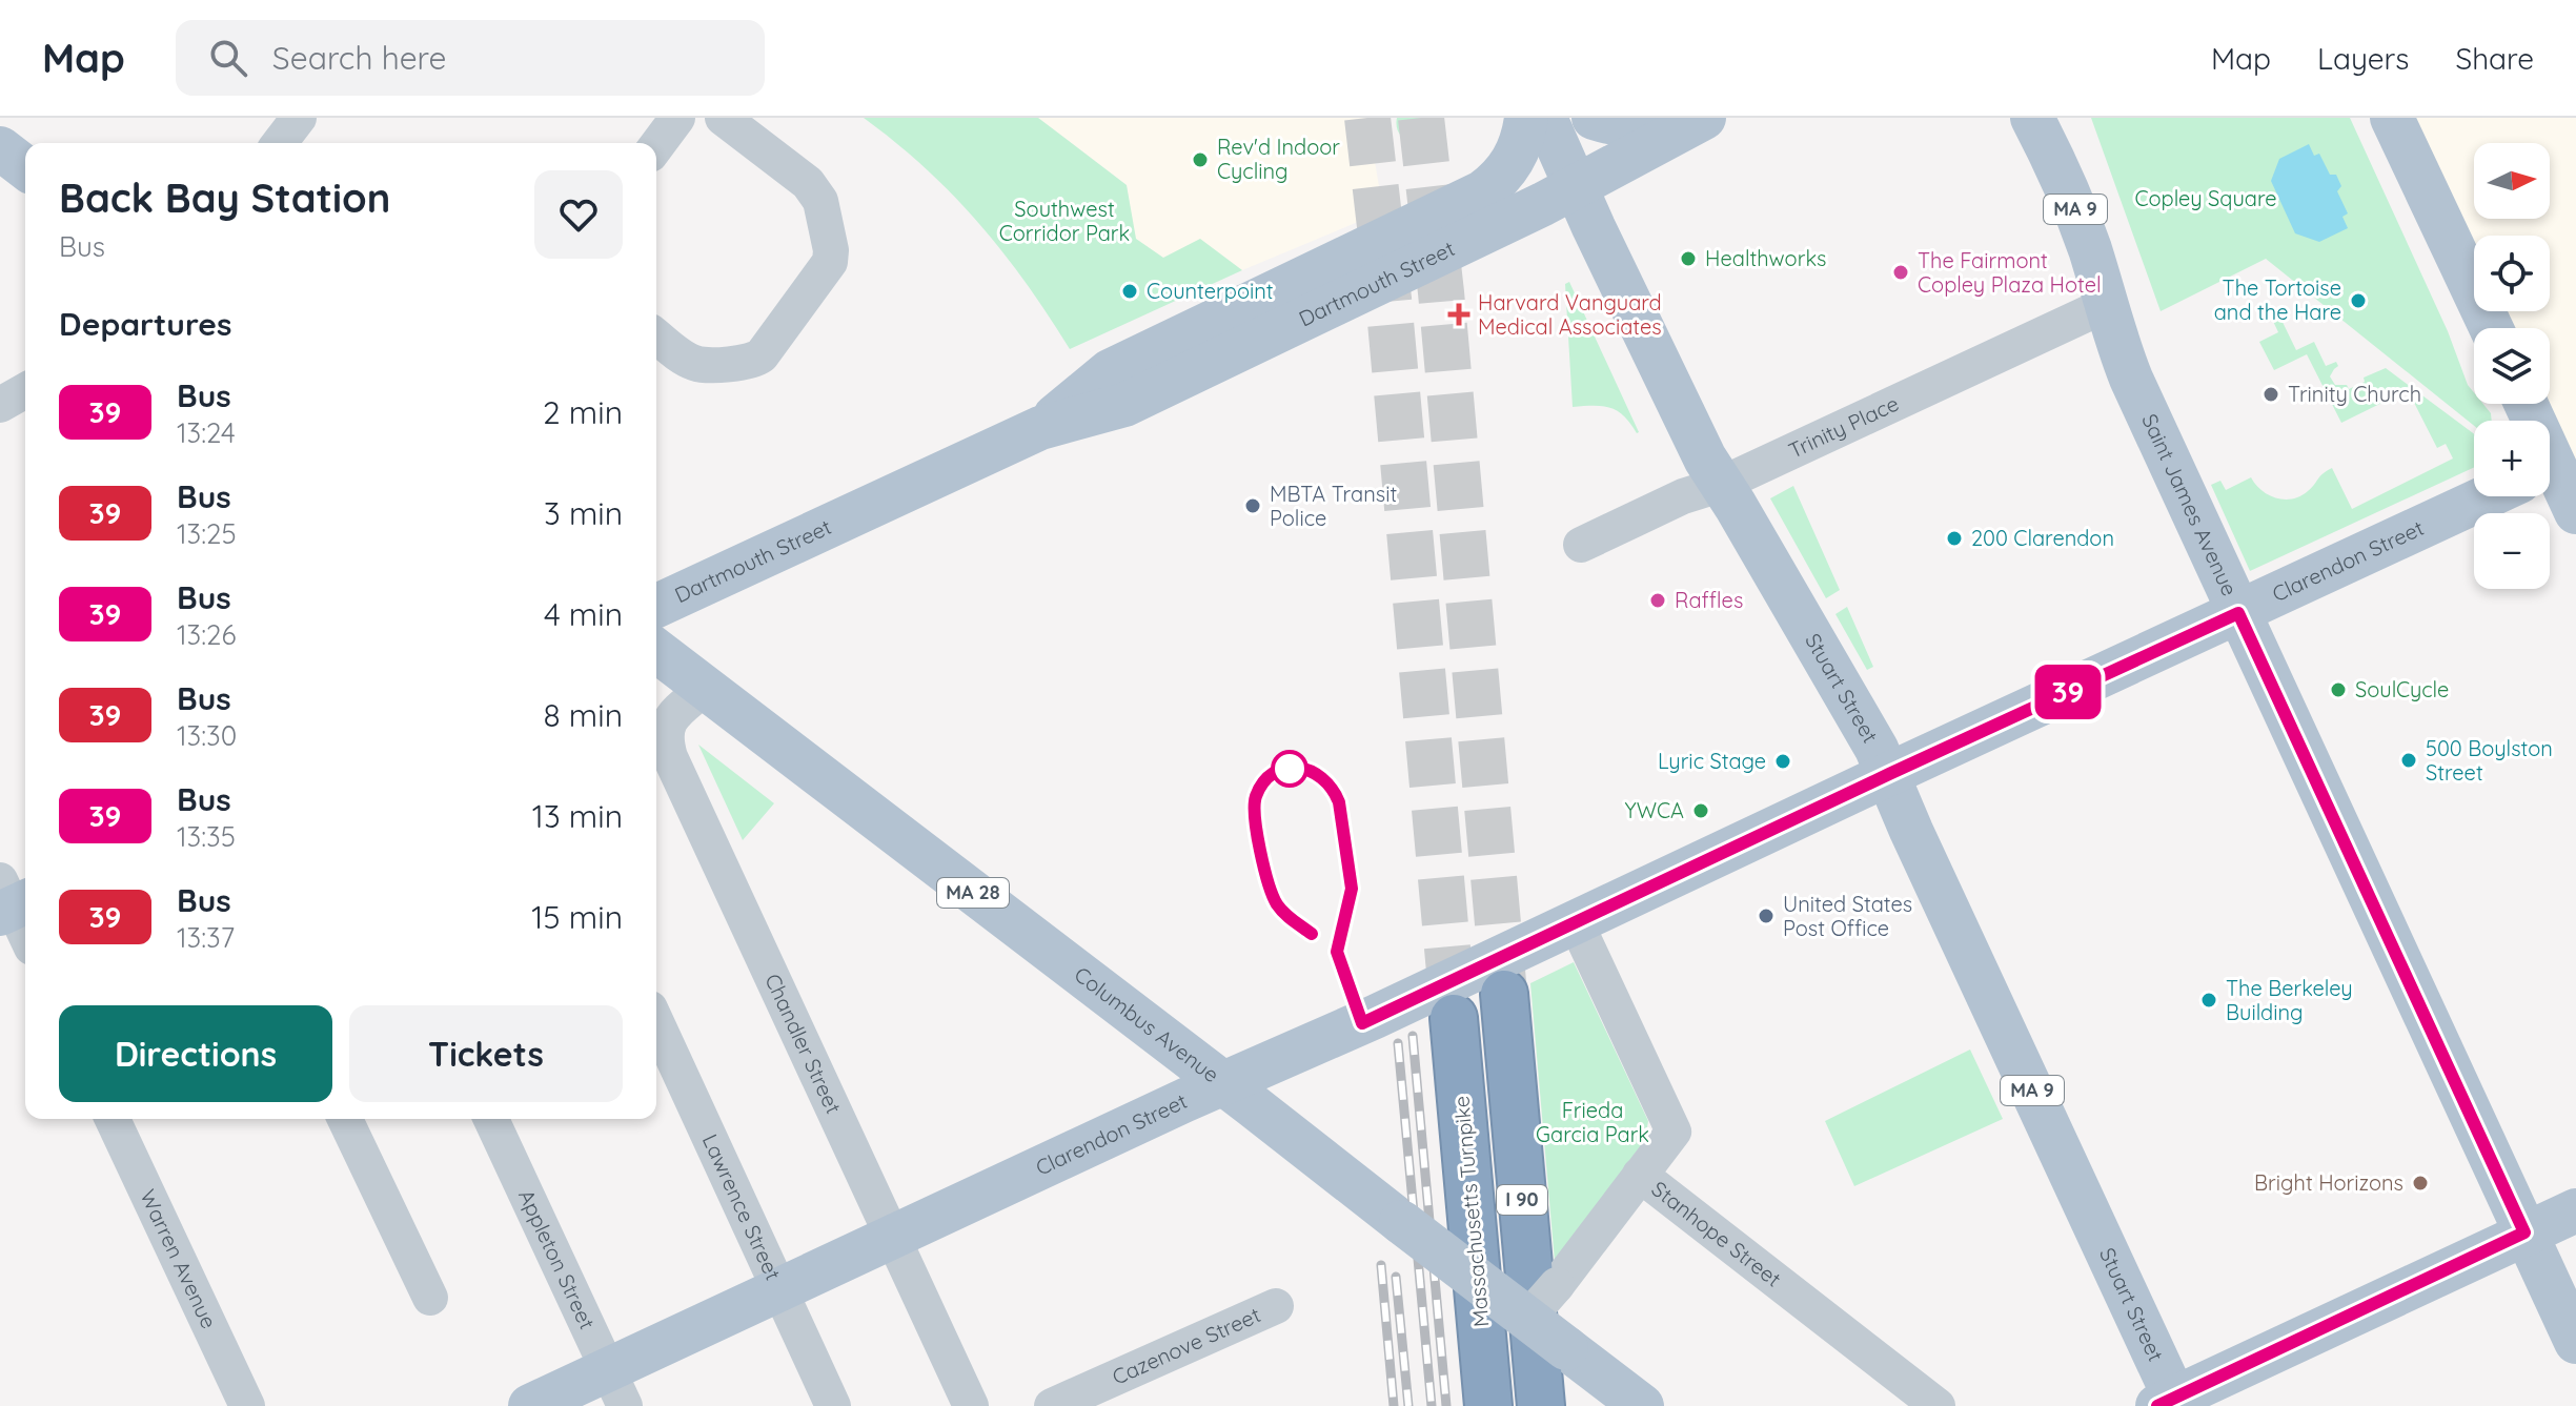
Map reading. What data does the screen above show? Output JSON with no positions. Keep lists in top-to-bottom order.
{
  "streets": {
    "highway": ["I 90", "Massachusetts Turnpike"],
    "main road": [
      "MA 9",
      "Dartmouth Street",
      "Saint James Avenue",
      "Clarendon Street",
      "Stuart Street",
      "MA 28",
      "Columbus Avenue"
    ],
    "street": [
      "Trinity Place",
      "Chandler Street",
      "Lawrence Street",
      "Stanhope Street",
      "Appleton Street",
      "Warren Avenue",
      "Cazenove Street"
    ]
  },
  "crossings": [
    ["Dartmouth Street", "Stuart Street"],
    ["Trinity Place", "Saint James Avenue"],
    ["Trinity Place", "Stuart Street"],
    ["Saint James Avenue", "Clarendon Street"],
    ["Clarendon Street", "Stuart Street"],
    ["Clarendon Street", "Columbus Avenue"],
    ["Clarendon Street", "Chandler Street"],
    ["Clarendon Street", "Lawrence Street"],
    ["Clarendon Street", "Stanhope Street"],
    ["Clarendon Street", "Appleton Street"],
    ["Columbus Avenue", "Chandler Street"]
  ],
  "parks": ["Copley Square", "Southwest Corridor Park", "Frieda Garcia Park"],
  "places": {
    "other": [
      "Rev'd Indoor Cycling",
      "Healthworks",
      "The Fairmont Copley Plaza Hotel",
      "Counterpoint",
      "The Tortoise and the Hare",
      "Trinity Church",
      "MBTA Transit Police",
      "200 Clarendon",
      "Raffles",
      "SoulCycle",
      "500 Boylston Street",
      "Lyric Stage",
      "YWCA",
      "United States Post Office",
      "The Berkeley Building",
      "Bright Horizons"
    ],
    "health": ["Harvard Vanguard Medical Associates"]
  },
  "lines": ["bus line 39"],
  "north": "right",
  "page": {
    "header": "Map",
    "search": "Search here",
    "nav": ["Map", "Layers", "Share"],
    "on_map": "39",
    "map_buttons": ["+", "−"],
    "heading": [
      ["Back Bay Station", "Bus"],
      "Departures"
    ],
    "list": [
      {
        "mark": "39",
        "name": "Bus",
        "note": "13:24",
        "value": "2 min"
      },
      {
        "mark": "39",
        "name": "Bus",
        "note": "13:25",
        "value": "3 min"
      },
      {
        "mark": "39",
        "name": "Bus",
        "note": "13:26",
        "value": "4 min"
      },
      {
        "mark": "39",
        "name": "Bus",
        "note": "13:30",
        "value": "8 min"
      },
      {
        "mark": "39",
        "name": "Bus",
        "note": "13:35",
        "value": "13 min"
      },
      {
        "mark": "39",
        "name": "Bus",
        "note": "13:37",
        "value": "15 min"
      }
    ],
    "buttons": ["Directions", "Tickets"]
  }
}
